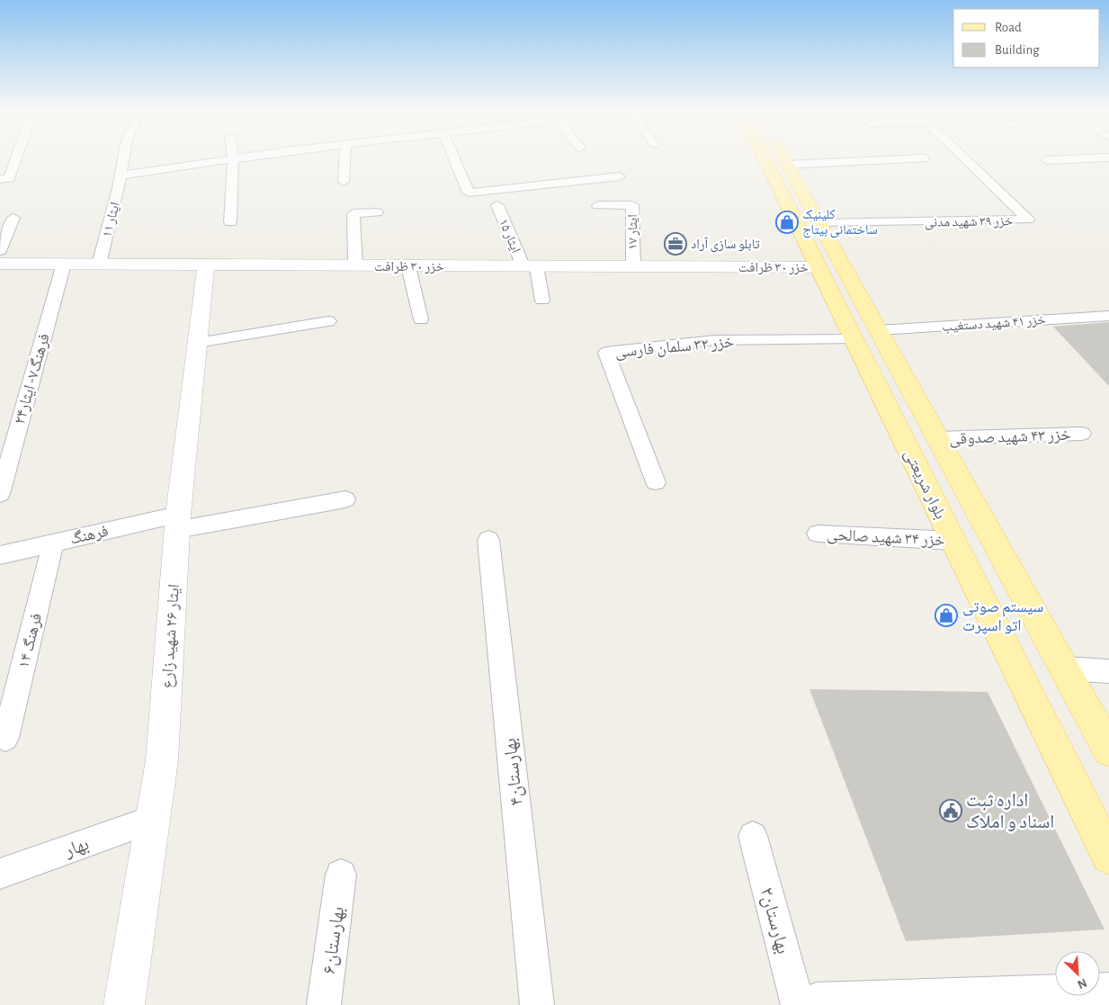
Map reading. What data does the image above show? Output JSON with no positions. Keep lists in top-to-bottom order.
{
  "streets": {
    "main road": ["بلوار شریعتی"],
    "street": [
      "ایثار ۱۱",
      "خزر ۳۹ شهید مدنی",
      "ایثار ۱۷",
      "ایثار ۱۵",
      "خزر ۳۰ ظرافت",
      "خزر ۴۱ شهید دستغیب",
      "خزر ۳۲ سلمان فارسی",
      "فرهنگ۷- ایثار۲۴",
      "خزر ۴۳ شهید صدوقی",
      "فرهنگ",
      "خزر ۳۴ شهید صالحی",
      "ایثار ۲۶ شهید زارع",
      "فرهنگ ۱۴",
      "بهارستان۴",
      "بهار",
      "بهارستان۲",
      "بهارستان۶"
    ]
  },
  "crossings": [
    ["ایثار ۱۱", "خزر ۳۰ ظرافت"],
    ["خزر ۳۹ شهید مدنی", "بلوار شریعتی"],
    ["ایثار ۱۷", "خزر ۳۰ ظرافت"],
    ["ایثار ۱۵", "خزر ۳۰ ظرافت"],
    ["خزر ۳۰ ظرافت", "فرهنگ۷- ایثار۲۴"],
    ["خزر ۳۰ ظرافت", "بلوار شریعتی"],
    ["خزر ۳۰ ظرافت", "ایثار ۲۶ شهید زارع"],
    ["خزر ۴۱ شهید دستغیب", "بلوار شریعتی"],
    ["خزر ۳۲ سلمان فارسی", "بلوار شریعتی"],
    ["خزر ۴۳ شهید صدوقی", "بلوار شریعتی"],
    ["بلوار شریعتی", "خزر ۳۴ شهید صالحی"],
    ["فرهنگ", "ایثار ۲۶ شهید زارع"],
    ["فرهنگ", "فرهنگ ۱۴"],
    ["ایثار ۲۶ شهید زارع", "بهار"]
  ],
  "places": {
    "shop": ["کلینیک ساختمانی بیتاج", "سیستم صوتی اتو اسپرت"],
    "office": ["تابلو سازی آراد"],
    "public building": ["اداره ثبت اسناد و املاک"]
  },
  "legend": ["Road", "Building"],
  "north": "bottom right"
}
